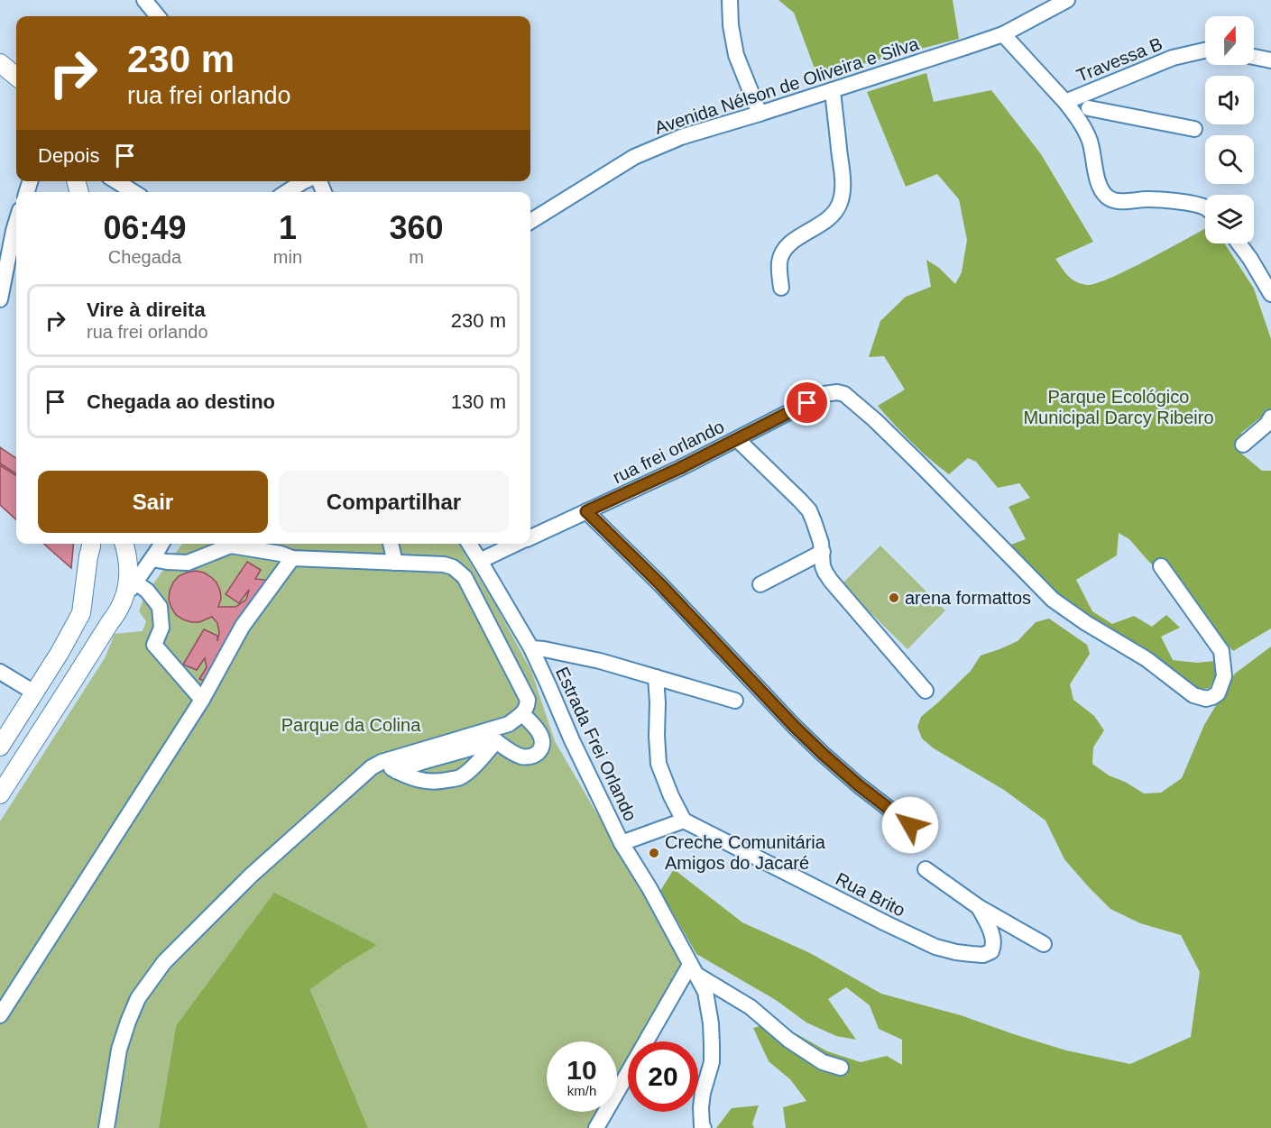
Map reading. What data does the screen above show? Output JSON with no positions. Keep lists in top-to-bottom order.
{
  "streets": {
    "street": [
      "Travessa B",
      "Avenida Nélson de Oliveira e Silva",
      "rua frei orlando",
      "Estrada Frei Orlando",
      "Rua Brito"
    ]
  },
  "crossings": [
    ["Travessa B", "Avenida Nélson de Oliveira e Silva"],
    ["rua frei orlando", "Estrada Frei Orlando"]
  ],
  "parks": ["Parque Ecológico Municipal Darcy Ribeiro", "Parque da Colina"],
  "places": ["arena formattos", "Creche Comunitária Amigos do Jacaré"],
  "north": "top",
  "page": {
    "turn": ["230 m", "rua frei orlando"],
    "then": "Depois",
    "eta": [
      "06:49",
      "Chegada",
      "1",
      "min",
      "360",
      "m"
    ],
    "list": [
      {
        "name": "Vire à direita",
        "note": "rua frei orlando",
        "value": "230 m"
      },
      {
        "name": "Chegada ao destino",
        "value": "130 m"
      }
    ],
    "buttons": ["Sair", "Compartilhar"],
    "speed": "10 km/h",
    "limit": "20"
  }
}
